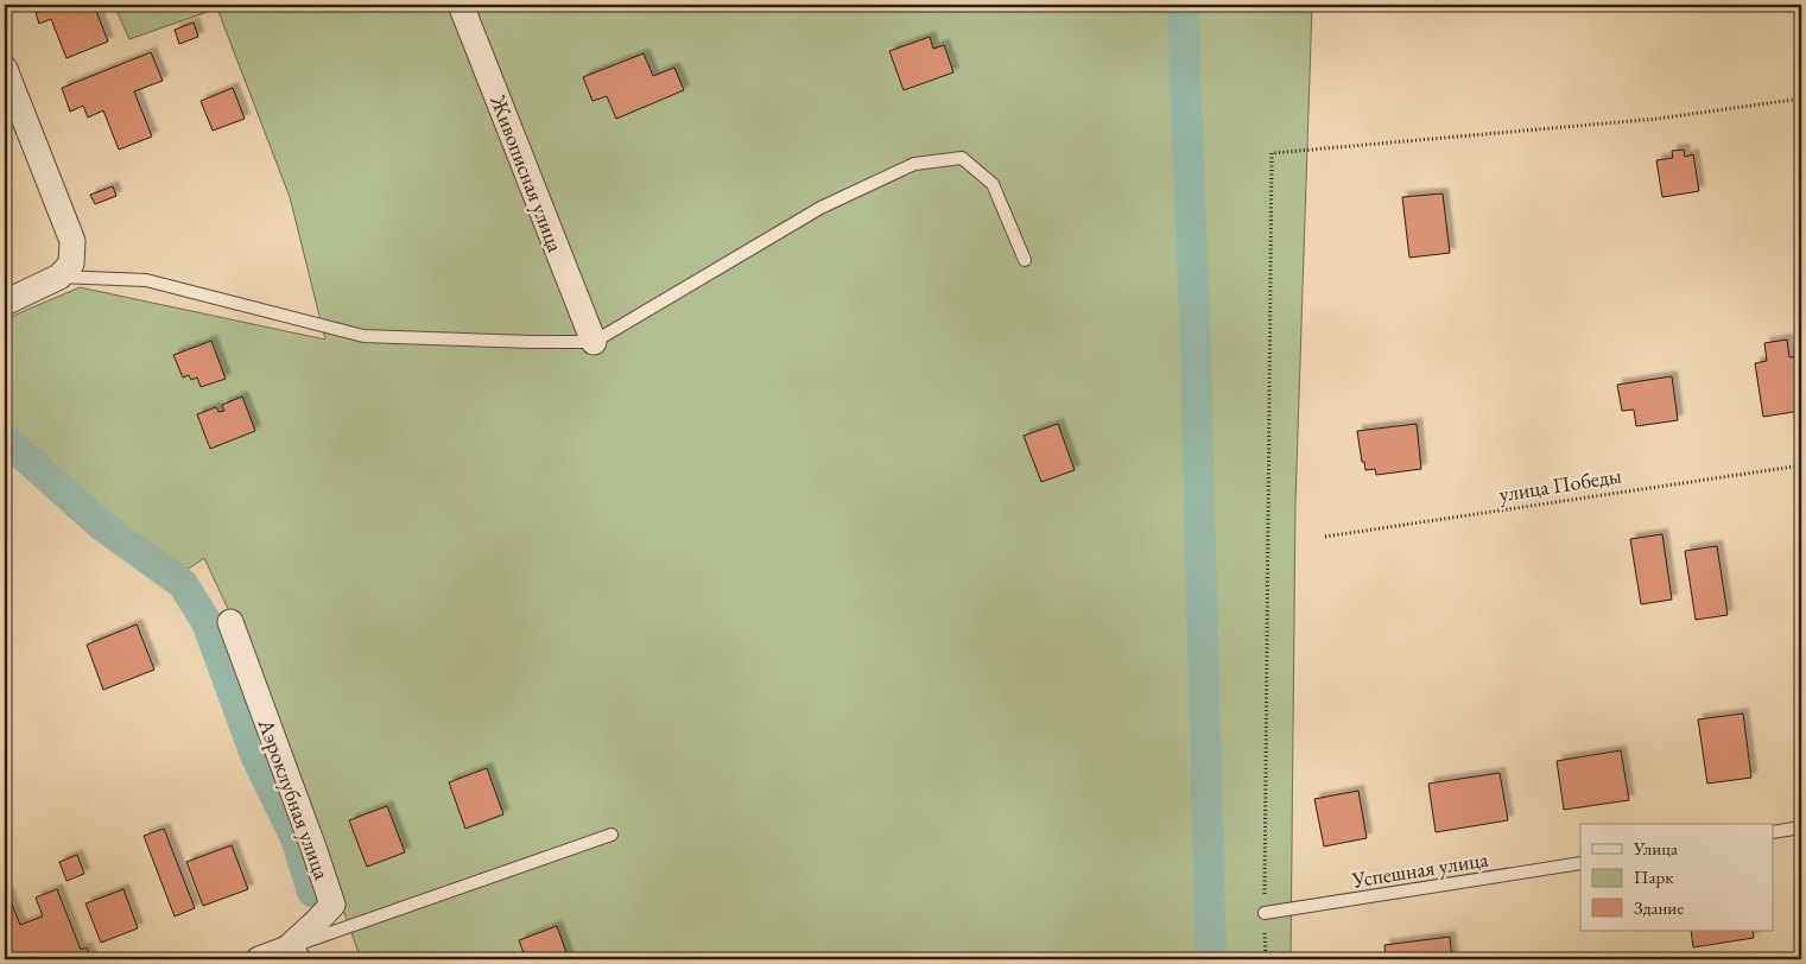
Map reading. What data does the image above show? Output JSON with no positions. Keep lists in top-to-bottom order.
{
  "streets": {
    "street": ["Живописная улица", "Аэроклубная улица"],
    "lane": ["Успешная улица"],
    "path": ["улица Победы"]
  },
  "legend": ["Улица", "Парк", "Здание"]
}
